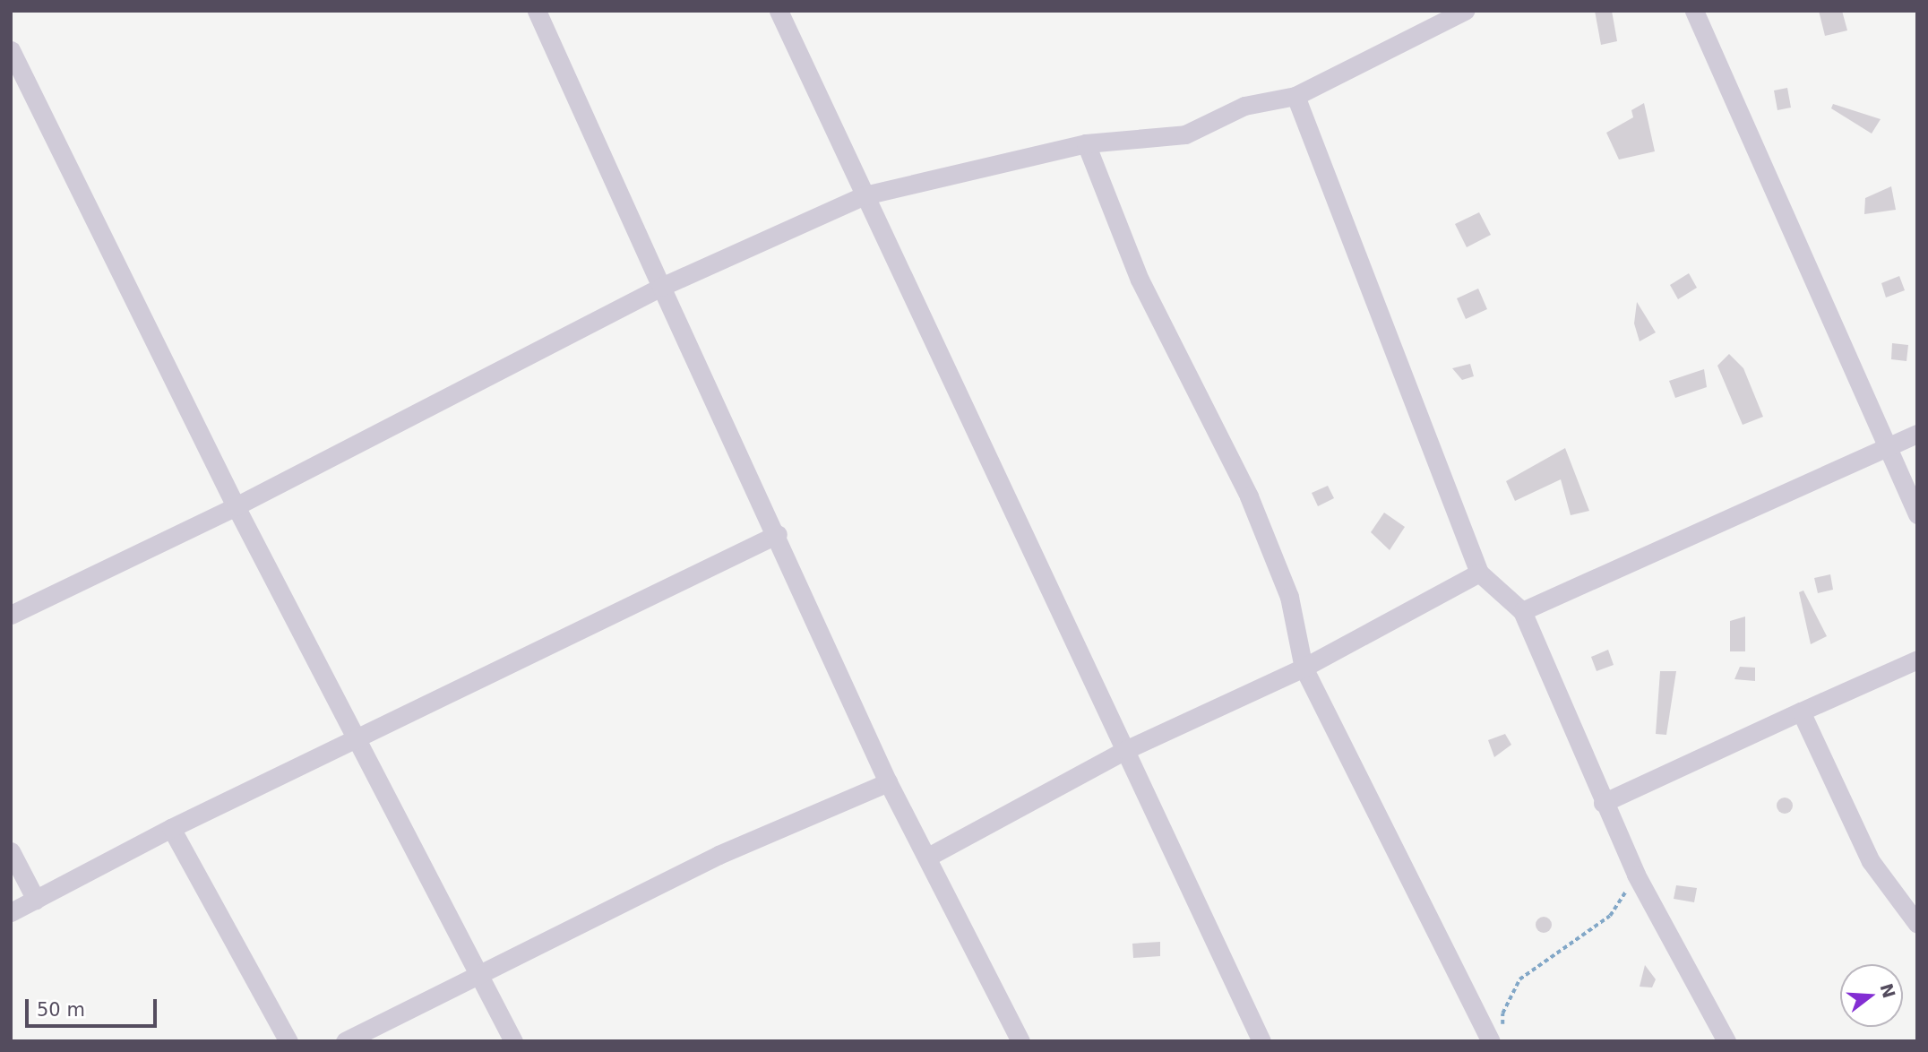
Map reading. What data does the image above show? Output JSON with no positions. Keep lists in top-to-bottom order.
{
  "scale_bar": "50 m",
  "north": "right"
}
